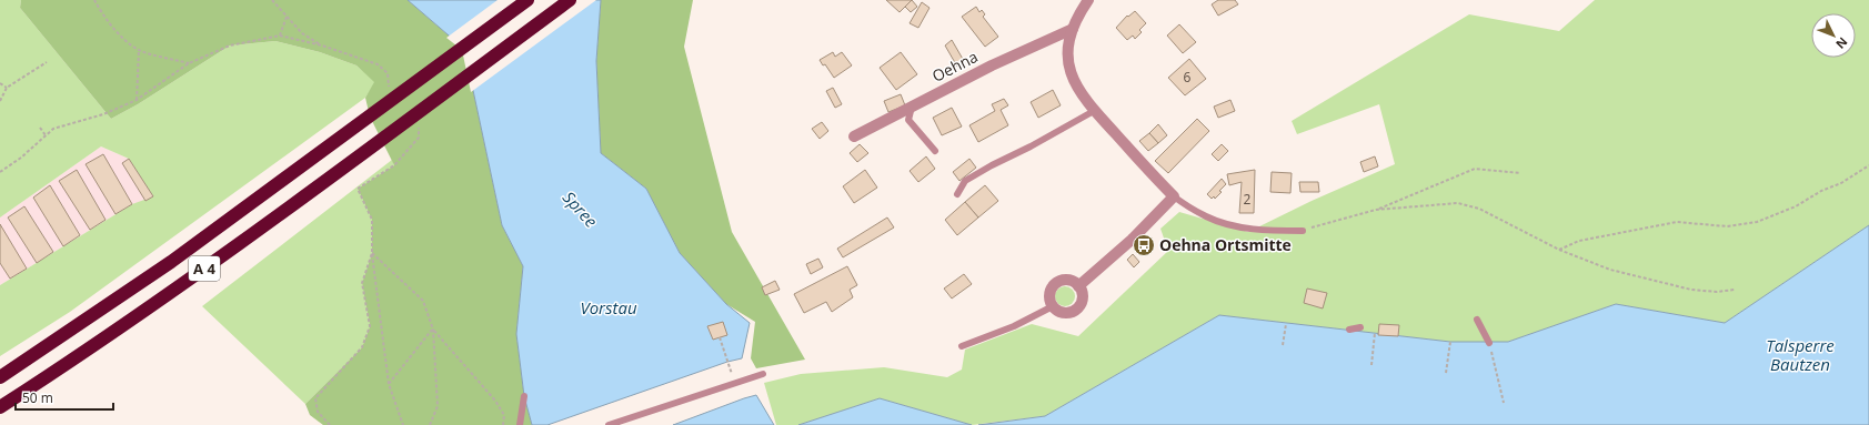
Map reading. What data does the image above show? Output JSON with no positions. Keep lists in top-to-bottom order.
{
  "streets": {
    "highway": ["A 4"],
    "street": ["Oehna"]
  },
  "water": ["Spree", "Vorstau", "Talsperre Bautzen"],
  "places": {
    "bus stop": ["Oehna Ortsmitte"]
  },
  "house_numbers": ["6", "2"],
  "scale_bar": "50 m",
  "north": "bottom right"
}
